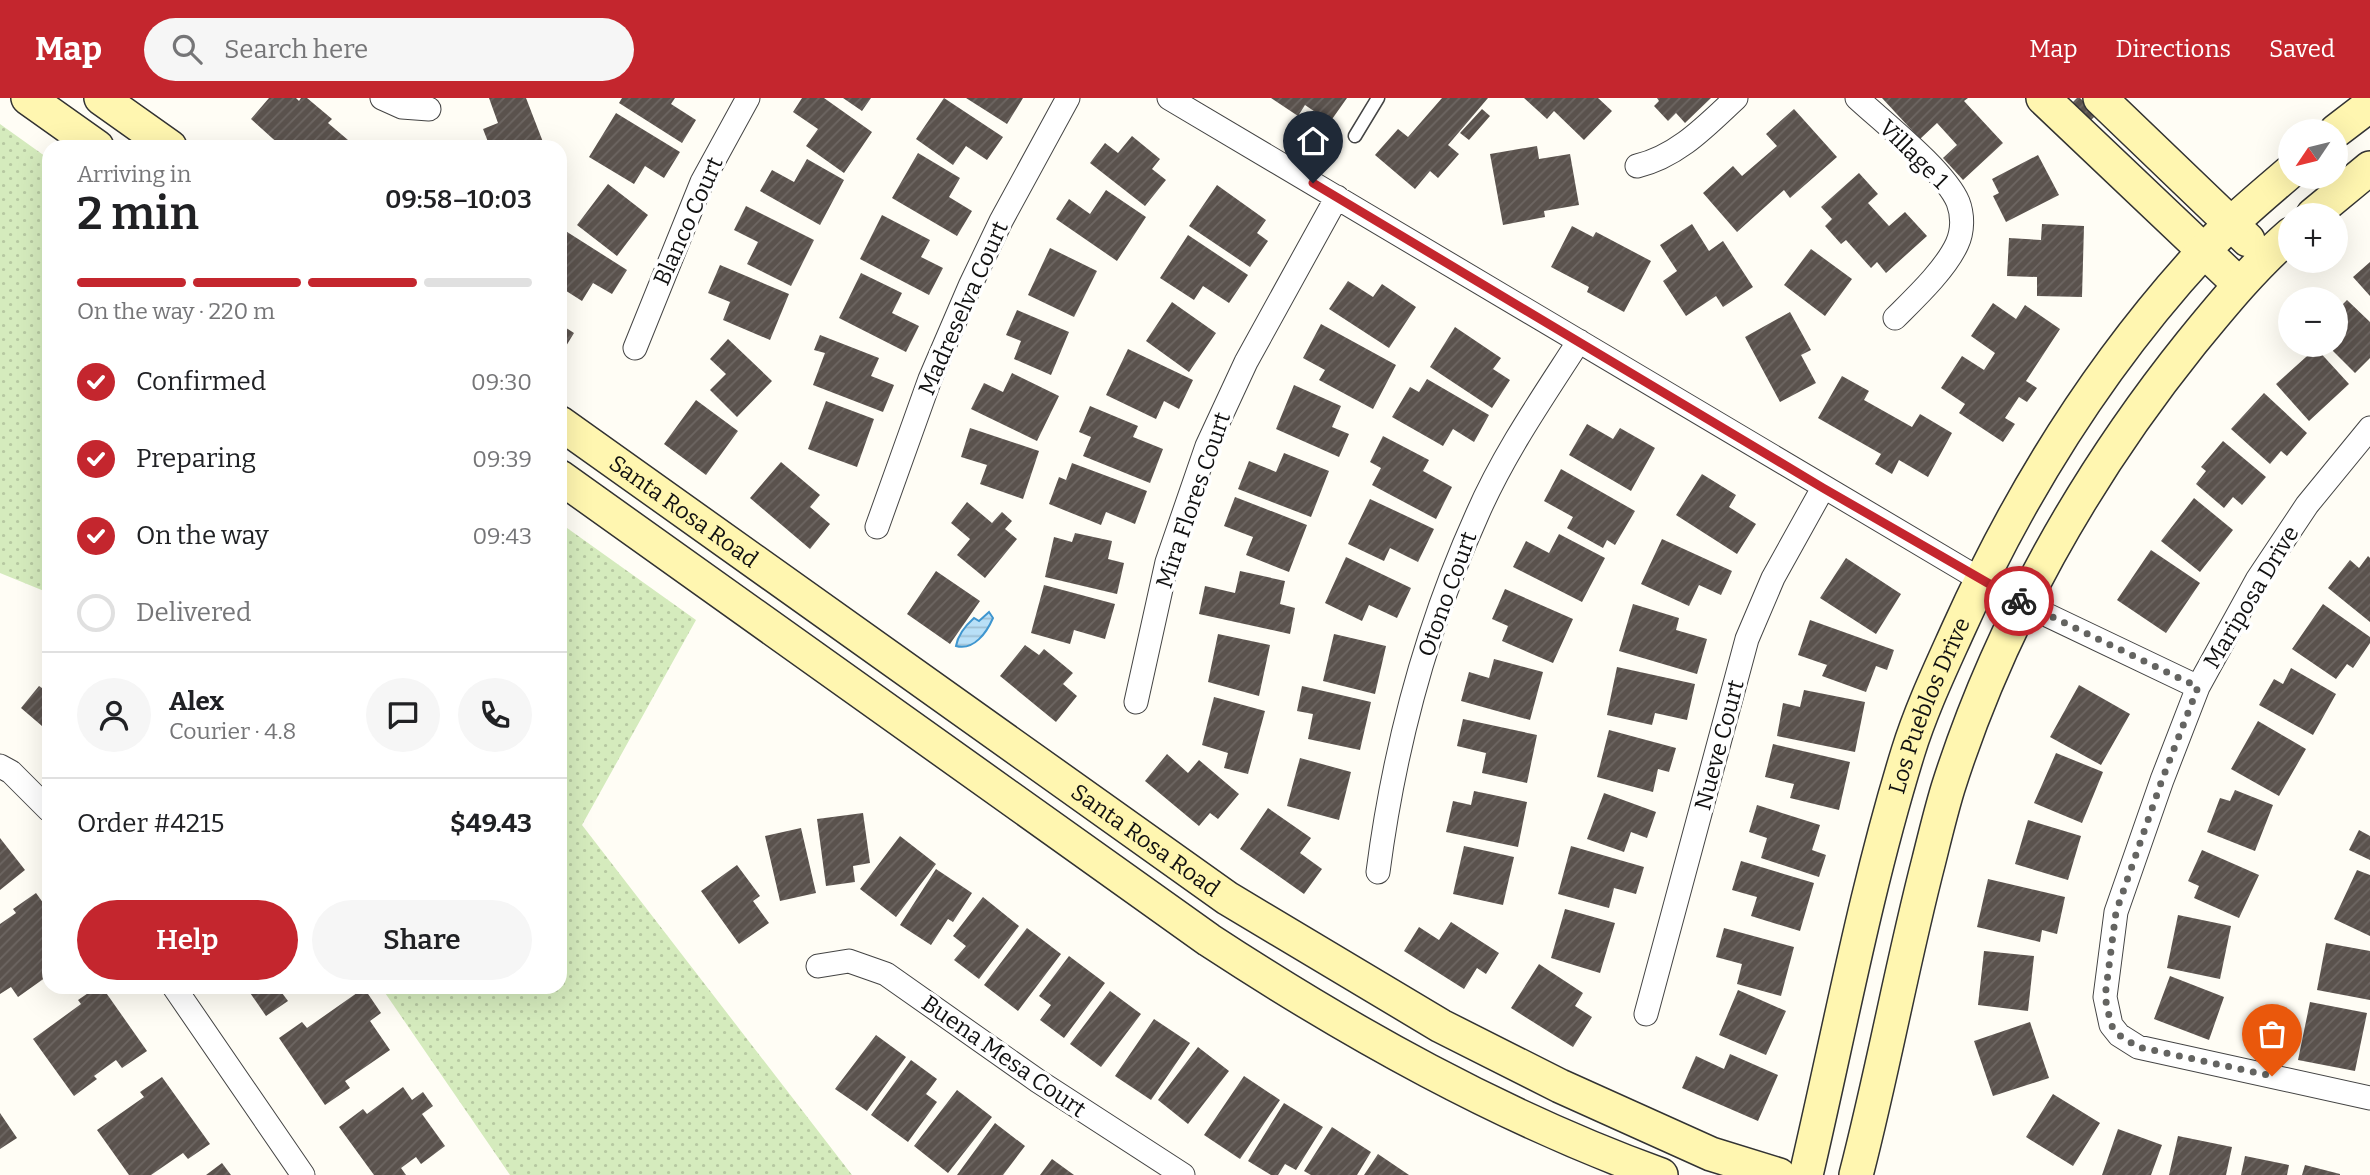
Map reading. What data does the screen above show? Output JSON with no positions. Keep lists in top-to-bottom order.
{
  "streets": {
    "main road": ["Santa Rosa Road", "Los Pueblos Drive"],
    "street": [
      "Village 1",
      "Blanco Court",
      "Madreselva Court",
      "Mira Flores Court",
      "Otono Court",
      "Mariposa Drive",
      "Nueve Court",
      "Buena Mesa Court"
    ]
  },
  "north": "bottom left",
  "page": {
    "header": "Map",
    "search": "Search here",
    "nav": ["Map", "Directions", "Saved"],
    "map_buttons": ["+", "−"],
    "heading": ["2 min", "Arriving in", "09:58–10:03"],
    "panel": [
      "Alex",
      "Courier · 4.8",
      "Order #4215",
      "$49.43"
    ],
    "bar": "On the way · 220 m",
    "list": [
      ["Confirmed", "09:30"],
      ["Preparing", "09:39"],
      ["On the way", "09:43"],
      "Delivered"
    ],
    "buttons": ["Help", "Share"]
  }
}
